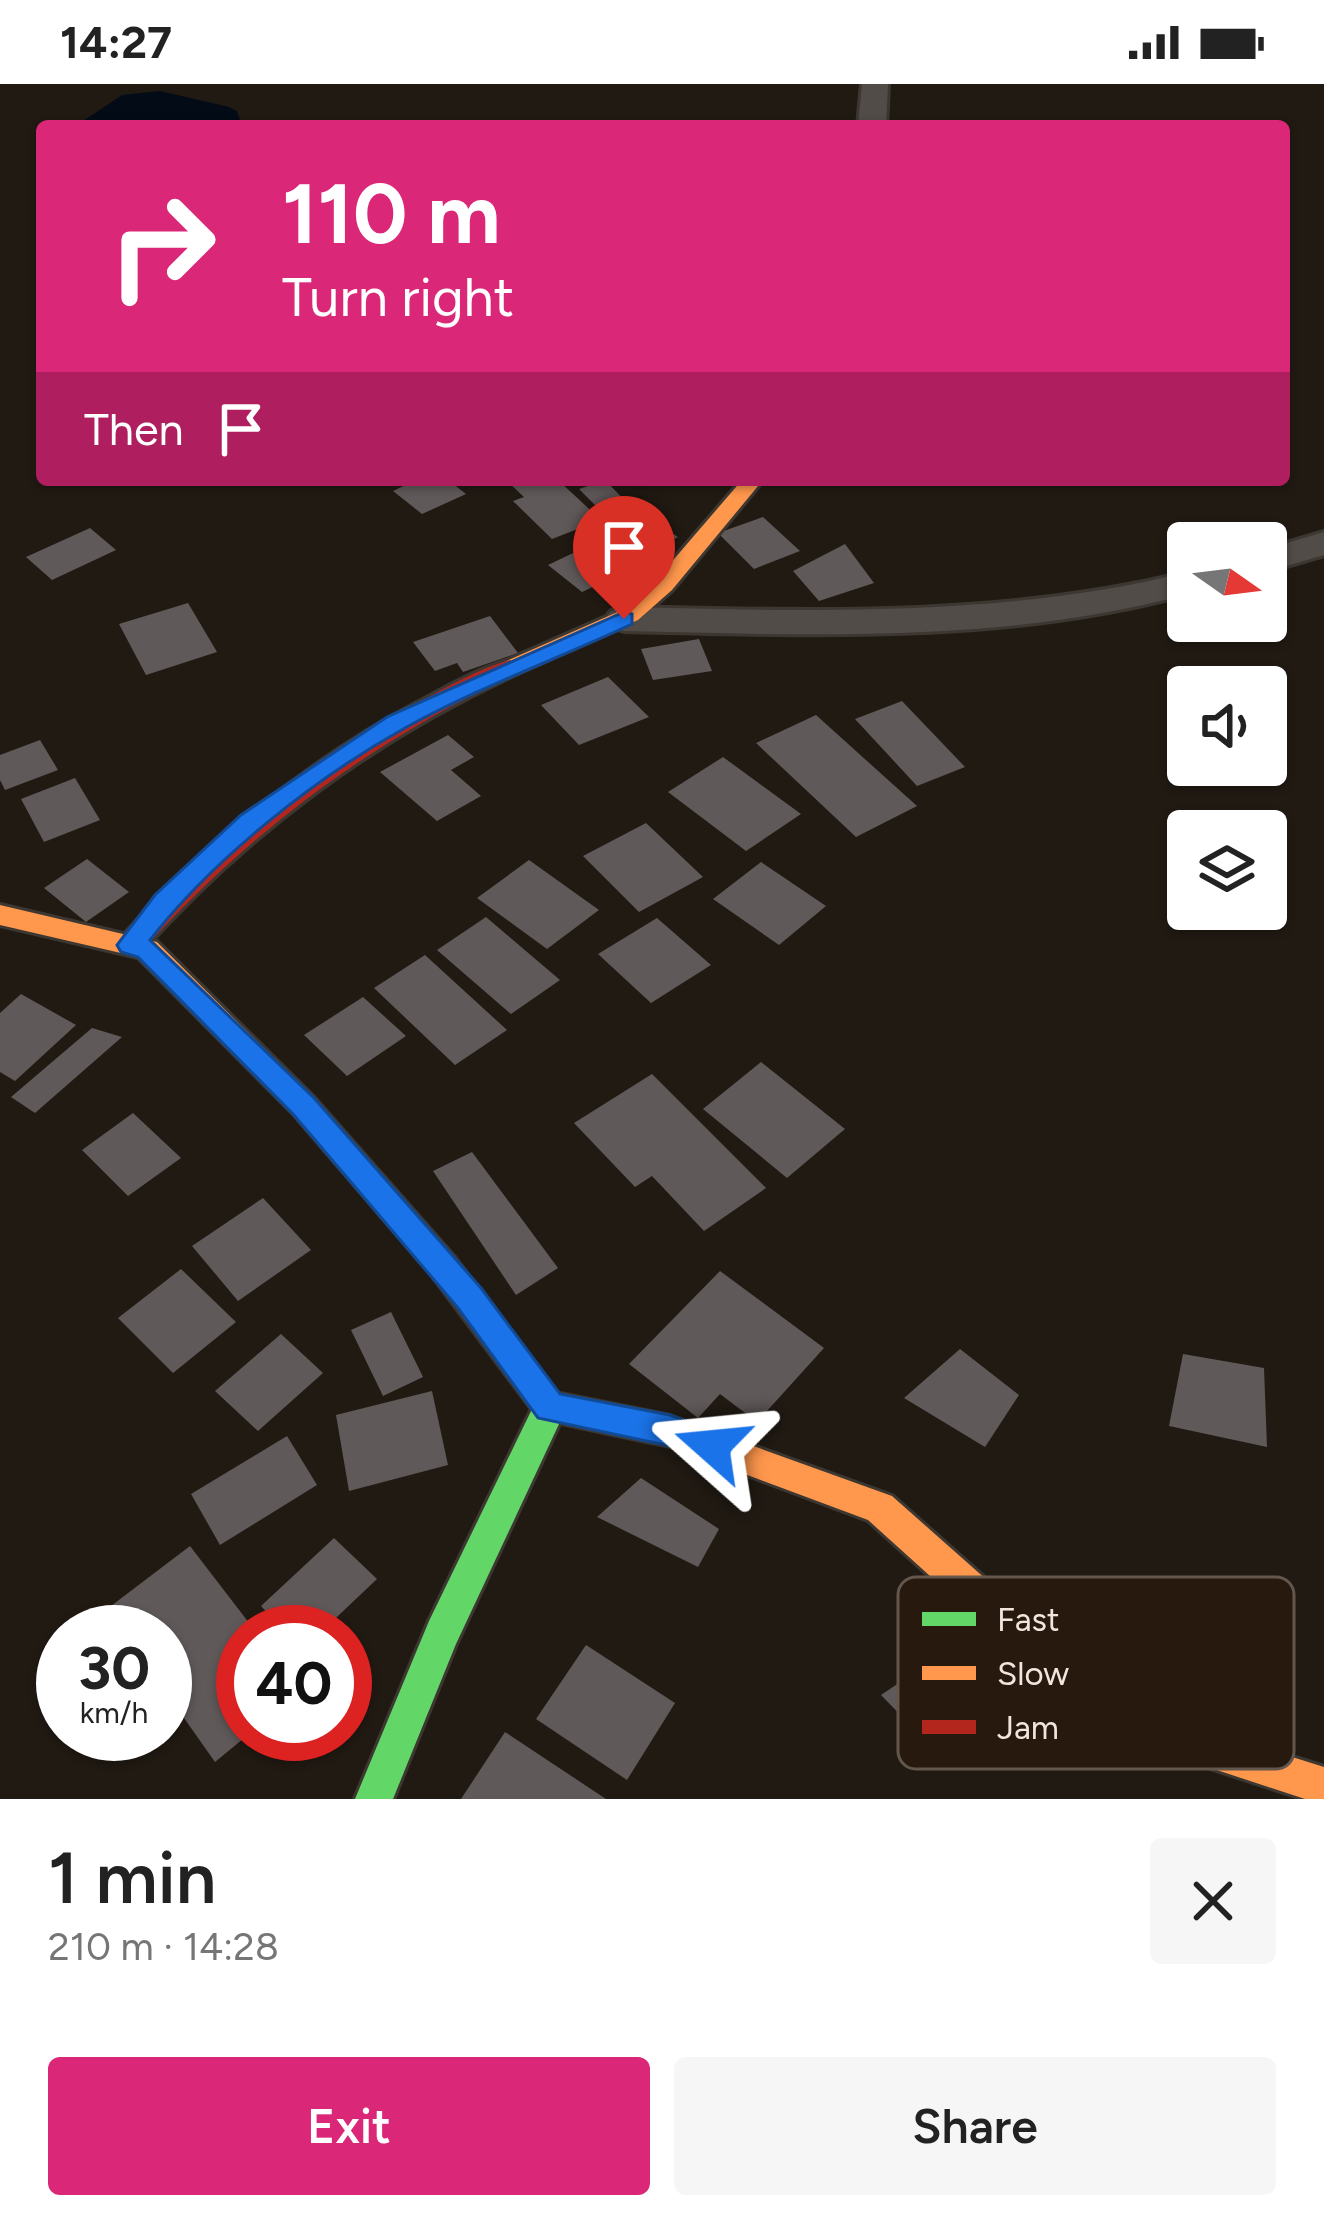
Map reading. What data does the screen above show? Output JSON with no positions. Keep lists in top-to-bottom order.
{
  "legend": ["Fast", "Slow", "Jam"],
  "north": "right",
  "page": {
    "status": "14:27",
    "turn": ["110 m", "Turn right"],
    "then": "Then",
    "speed": "30 km/h",
    "limit": "40",
    "heading": ["1 min", "210 m · 14:28"],
    "buttons": ["Exit", "Share"]
  }
}
